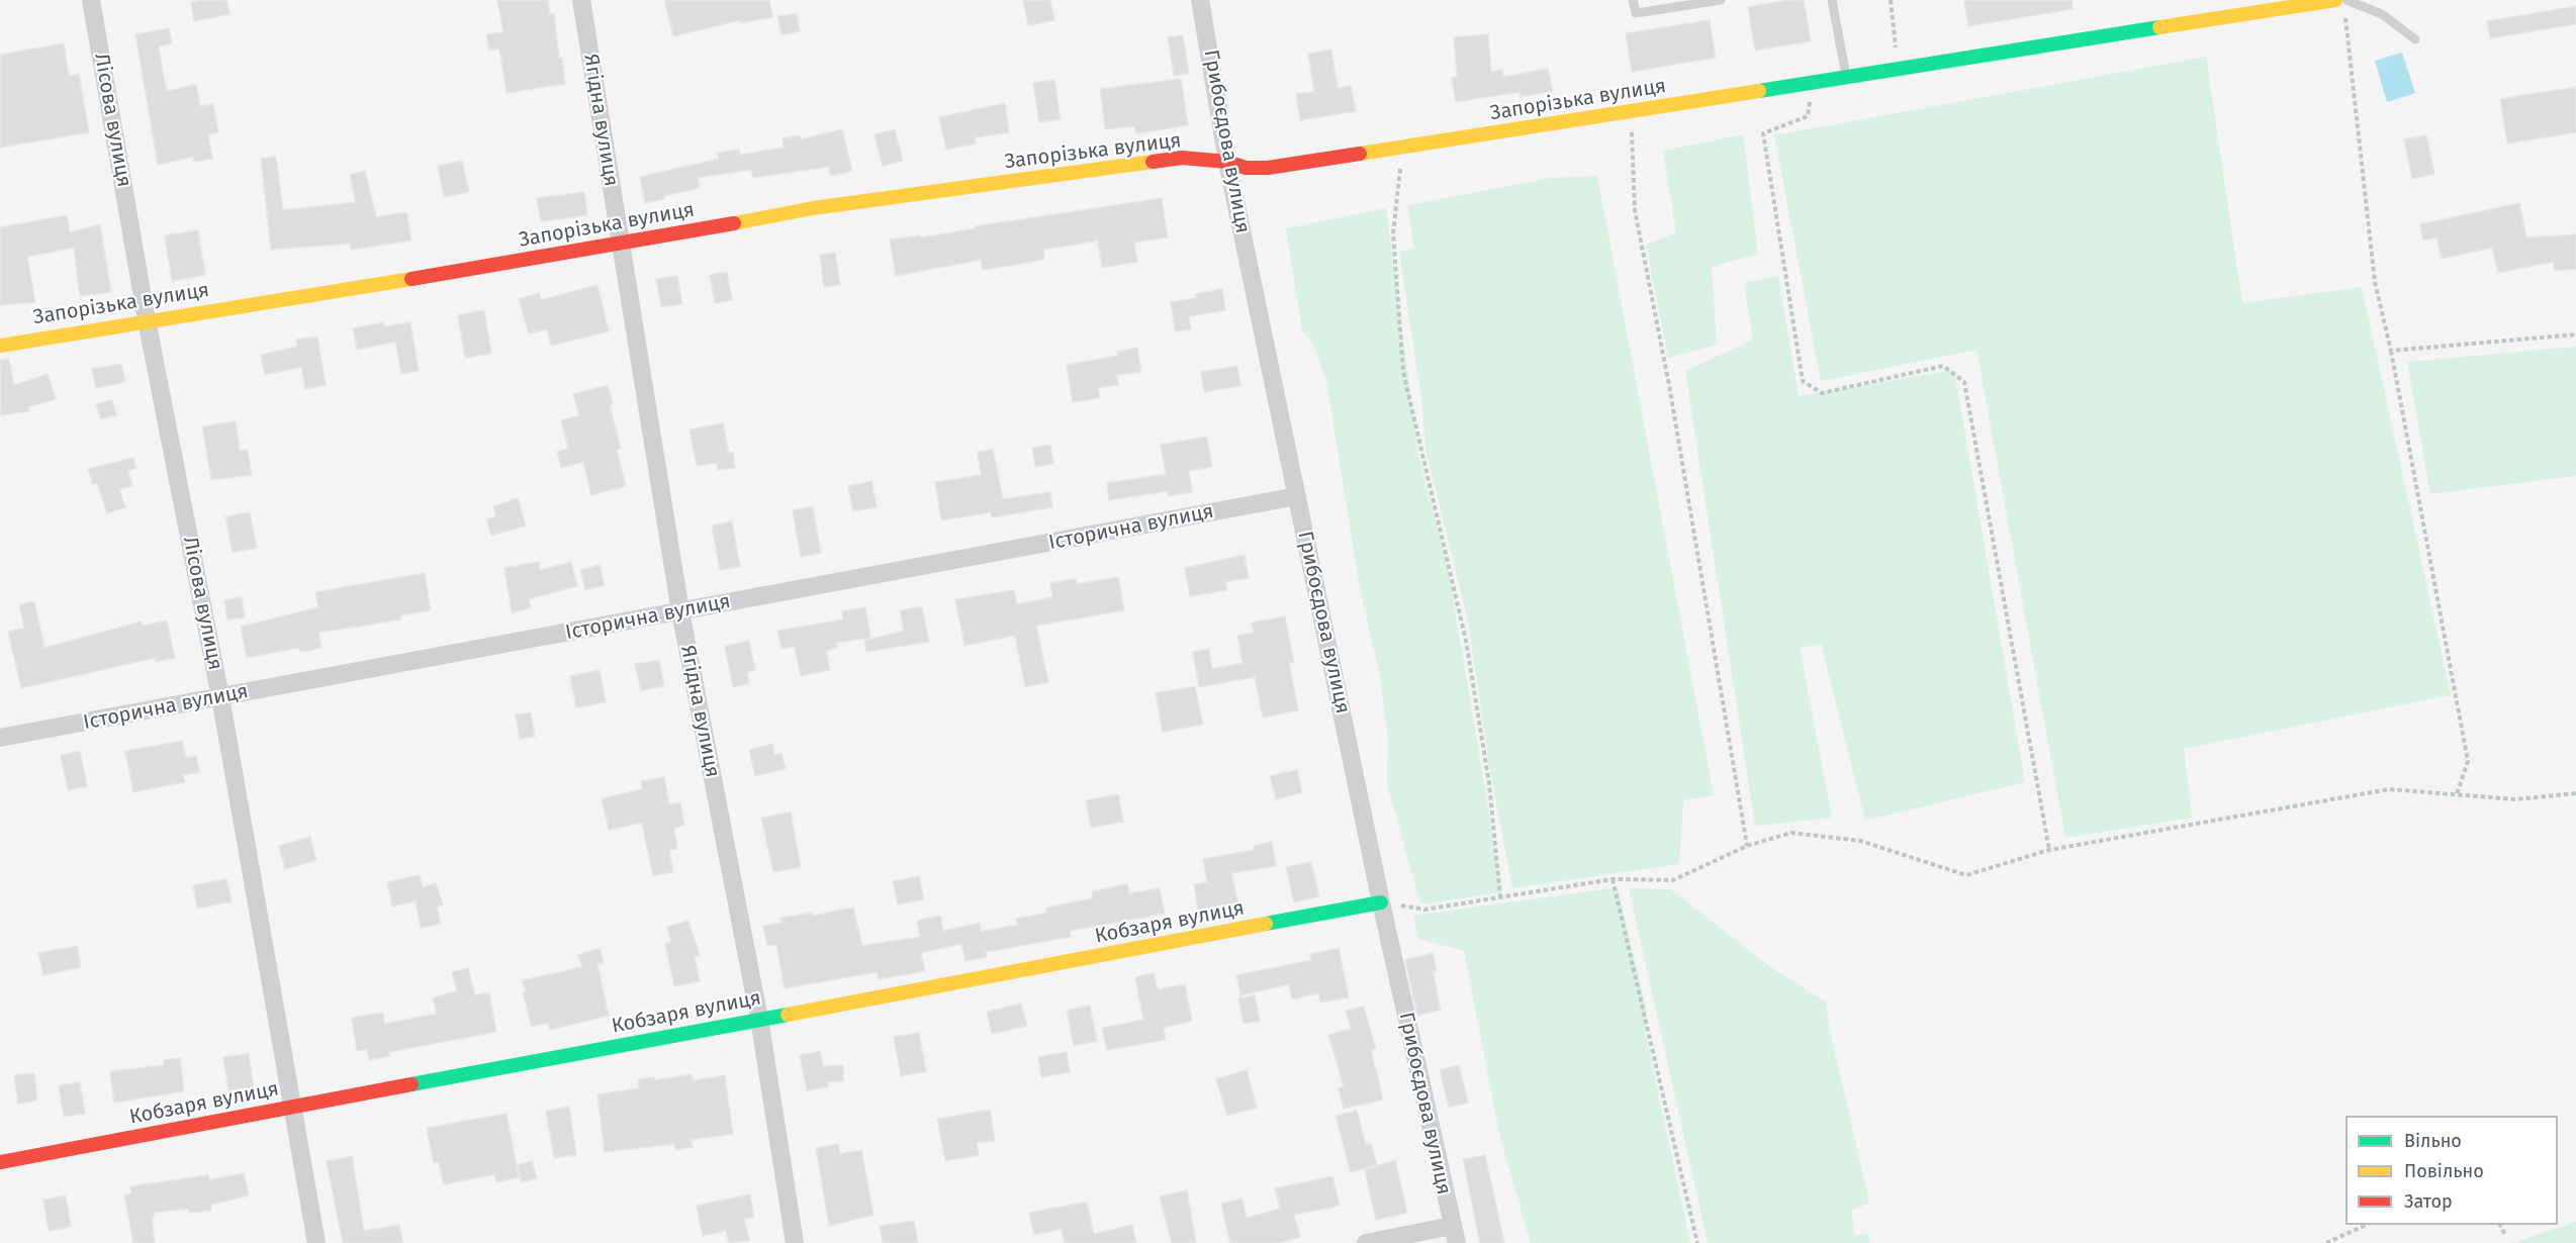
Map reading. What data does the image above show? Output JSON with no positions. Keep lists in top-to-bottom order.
{
  "streets": {
    "street": [
      "Запорізька вулиця",
      "Лісова вулиця",
      "Ягідна вулиця",
      "Грибоєдова вулиця",
      "Історична вулиця",
      "Кобзаря вулиця"
    ]
  },
  "crossings": [
    ["Запорізька вулиця", "Лісова вулиця"],
    ["Запорізька вулиця", "Ягідна вулиця"],
    ["Запорізька вулиця", "Грибоєдова вулиця"],
    ["Лісова вулиця", "Історична вулиця"],
    ["Лісова вулиця", "Кобзаря вулиця"],
    ["Ягідна вулиця", "Історична вулиця"],
    ["Ягідна вулиця", "Кобзаря вулиця"],
    ["Грибоєдова вулиця", "Історична вулиця"],
    ["Грибоєдова вулиця", "Кобзаря вулиця"]
  ],
  "legend": ["Вільно", "Повільно", "Затор"]
}
